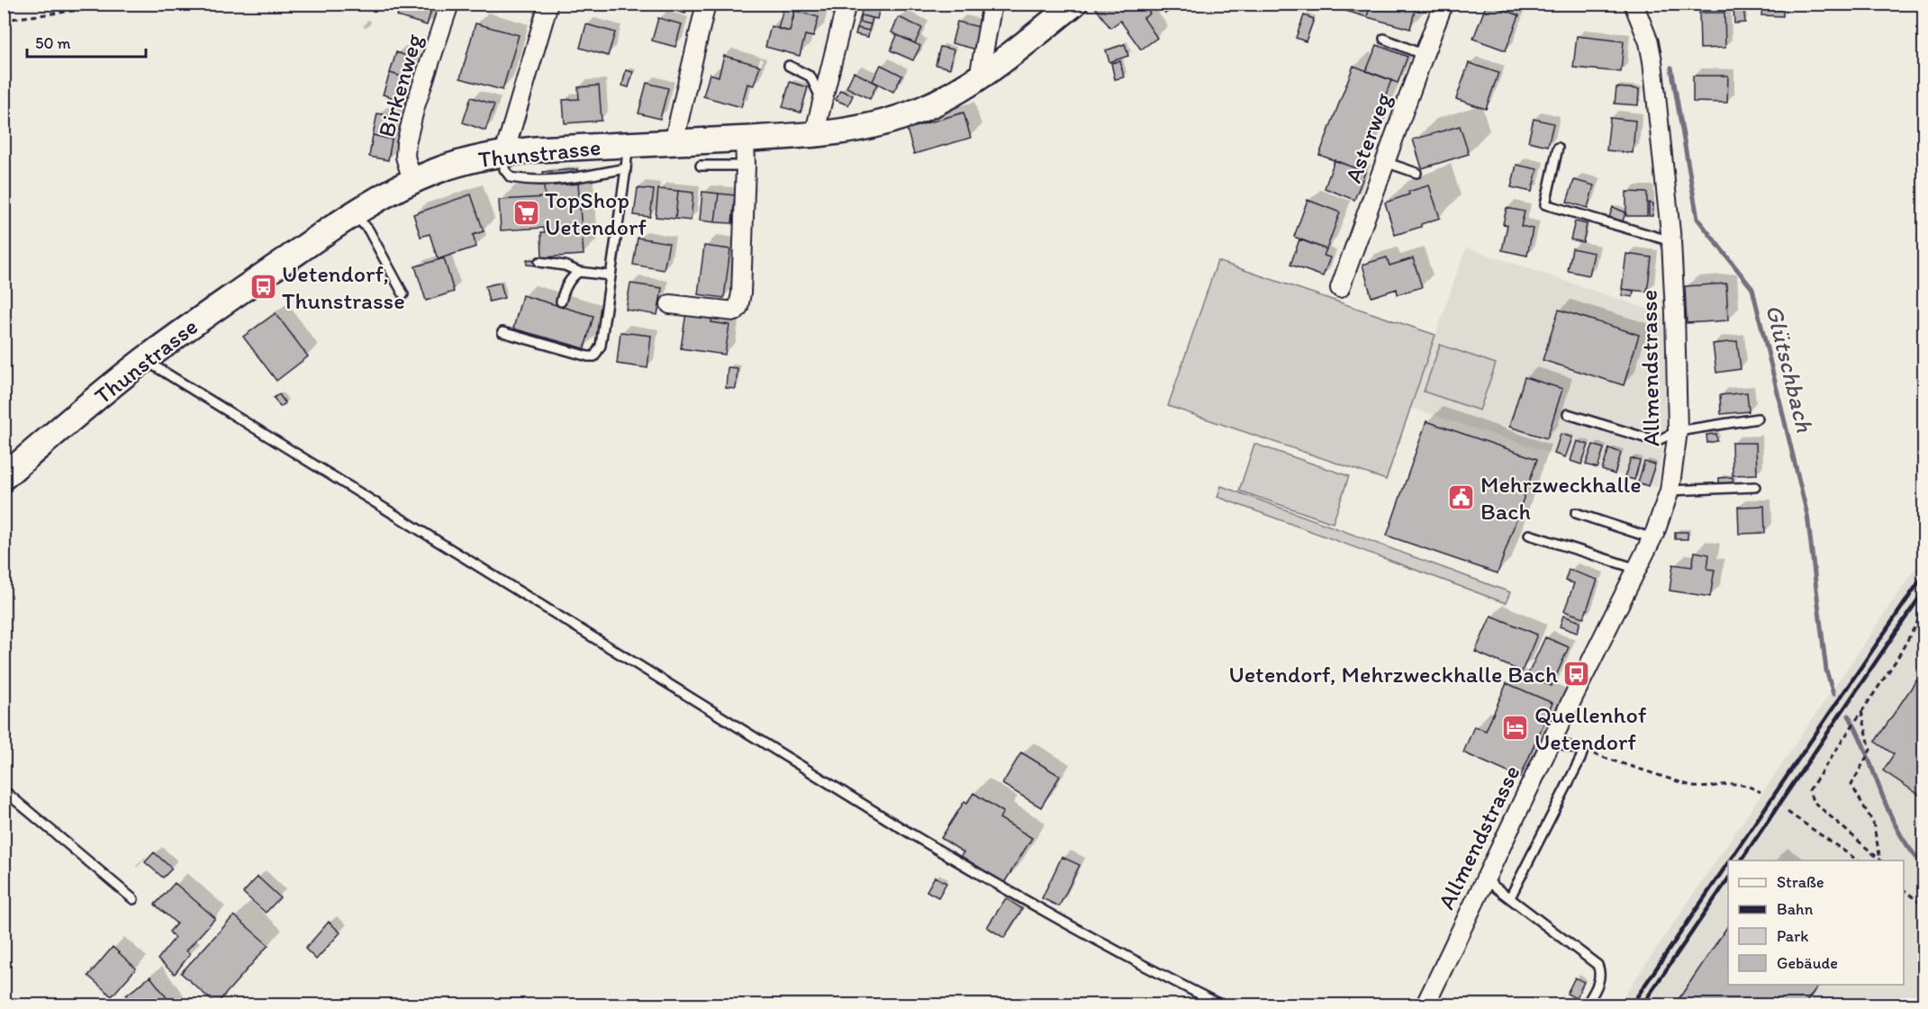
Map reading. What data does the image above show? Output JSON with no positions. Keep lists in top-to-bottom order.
{
  "streets": {
    "main road": ["Thunstrasse"],
    "street": ["Birkenweg", "Asterweg", "Allmendstrasse"]
  },
  "crossings": [
    ["Birkenweg", "Thunstrasse"]
  ],
  "water": ["Glütschbach"],
  "places": {
    "supermarket": ["TopShop Uetendorf"],
    "bus stop": ["Uetendorf, Thunstrasse", "Uetendorf, Mehrzweckhalle Bach"],
    "public building": ["Mehrzweckhalle Bach"],
    "hotel": ["Quellenhof Uetendorf"]
  },
  "legend": [
    "Straße",
    "Bahn",
    "Park",
    "Gebäude"
  ],
  "scale_bar": "50 m"
}
